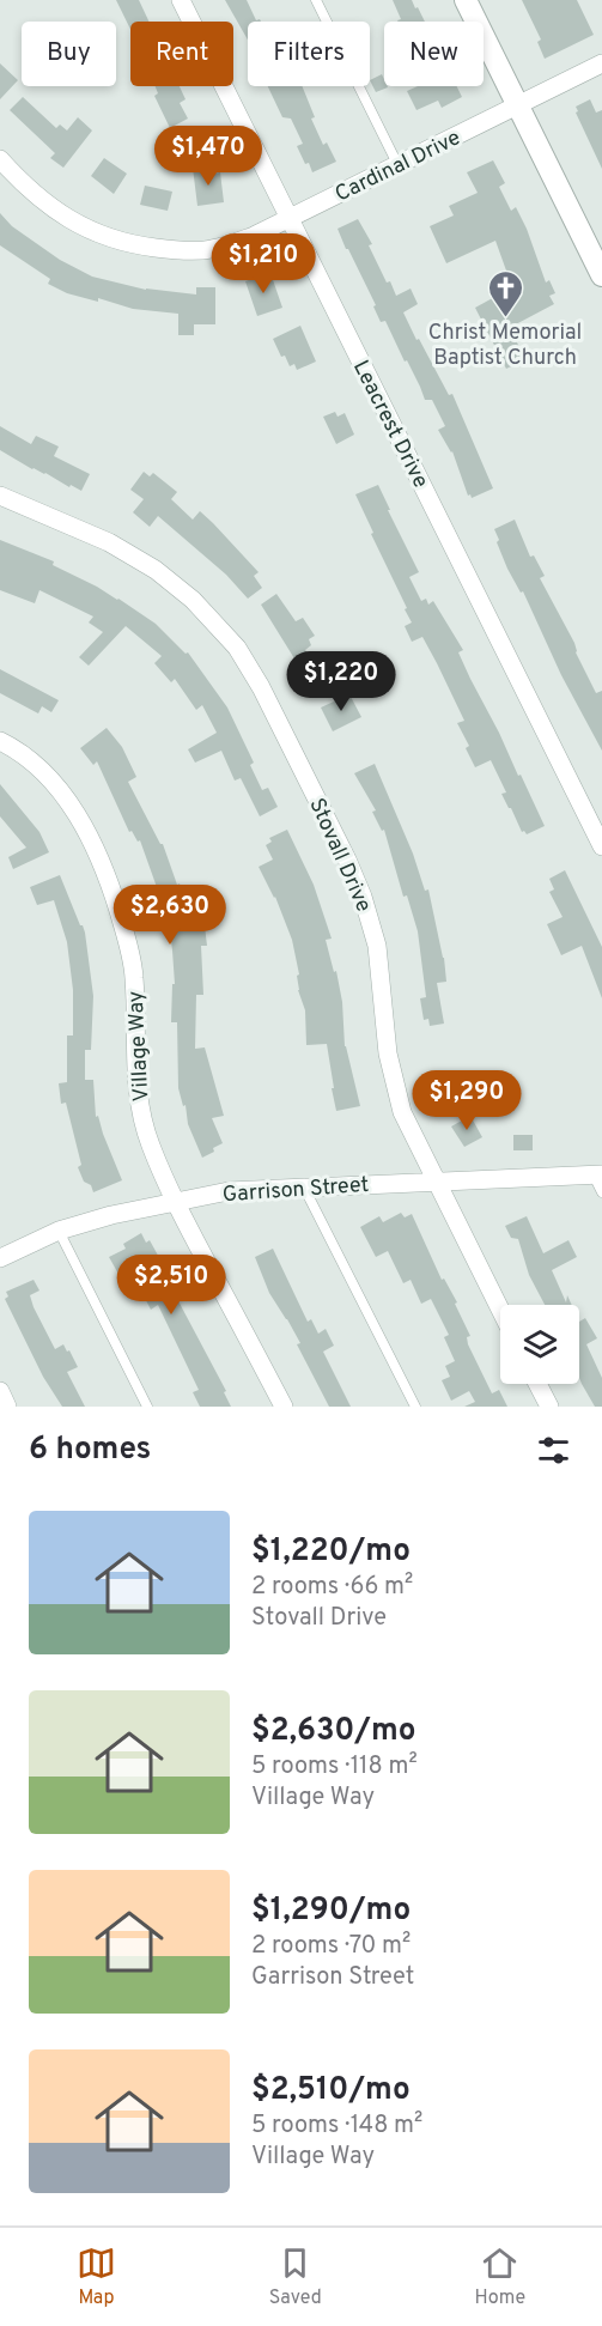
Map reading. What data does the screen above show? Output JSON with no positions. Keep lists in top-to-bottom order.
{
  "streets": {
    "street": [
      "Cardinal Drive",
      "Leacrest Drive",
      "Stovall Drive",
      "Village Way",
      "Garrison Street"
    ]
  },
  "crossings": [
    ["Cardinal Drive", "Leacrest Drive"],
    ["Stovall Drive", "Garrison Street"],
    ["Village Way", "Garrison Street"]
  ],
  "places": {
    "church": ["Christ Memorial Baptist Church"]
  },
  "page": {
    "chip": [
      "Buy",
      "Rent",
      "Filters",
      "New"
    ],
    "price": [
      "$1,470",
      "$1,210",
      "$1,220",
      "$2,630",
      "$1,290",
      "$2,510"
    ],
    "heading": "6 homes",
    "list": [
      {
        "name": "$1,220/mo",
        "note": "2 rooms · 66 m² · Stovall Drive"
      },
      {
        "name": "$2,630/mo",
        "note": "5 rooms · 118 m² · Village Way"
      },
      {
        "name": "$1,290/mo",
        "note": "2 rooms · 70 m² · Garrison Street"
      },
      {
        "name": "$2,510/mo",
        "note": "5 rooms · 148 m² · Village Way"
      }
    ],
    "tabs": ["Map", "Saved", "Home"]
  }
}
